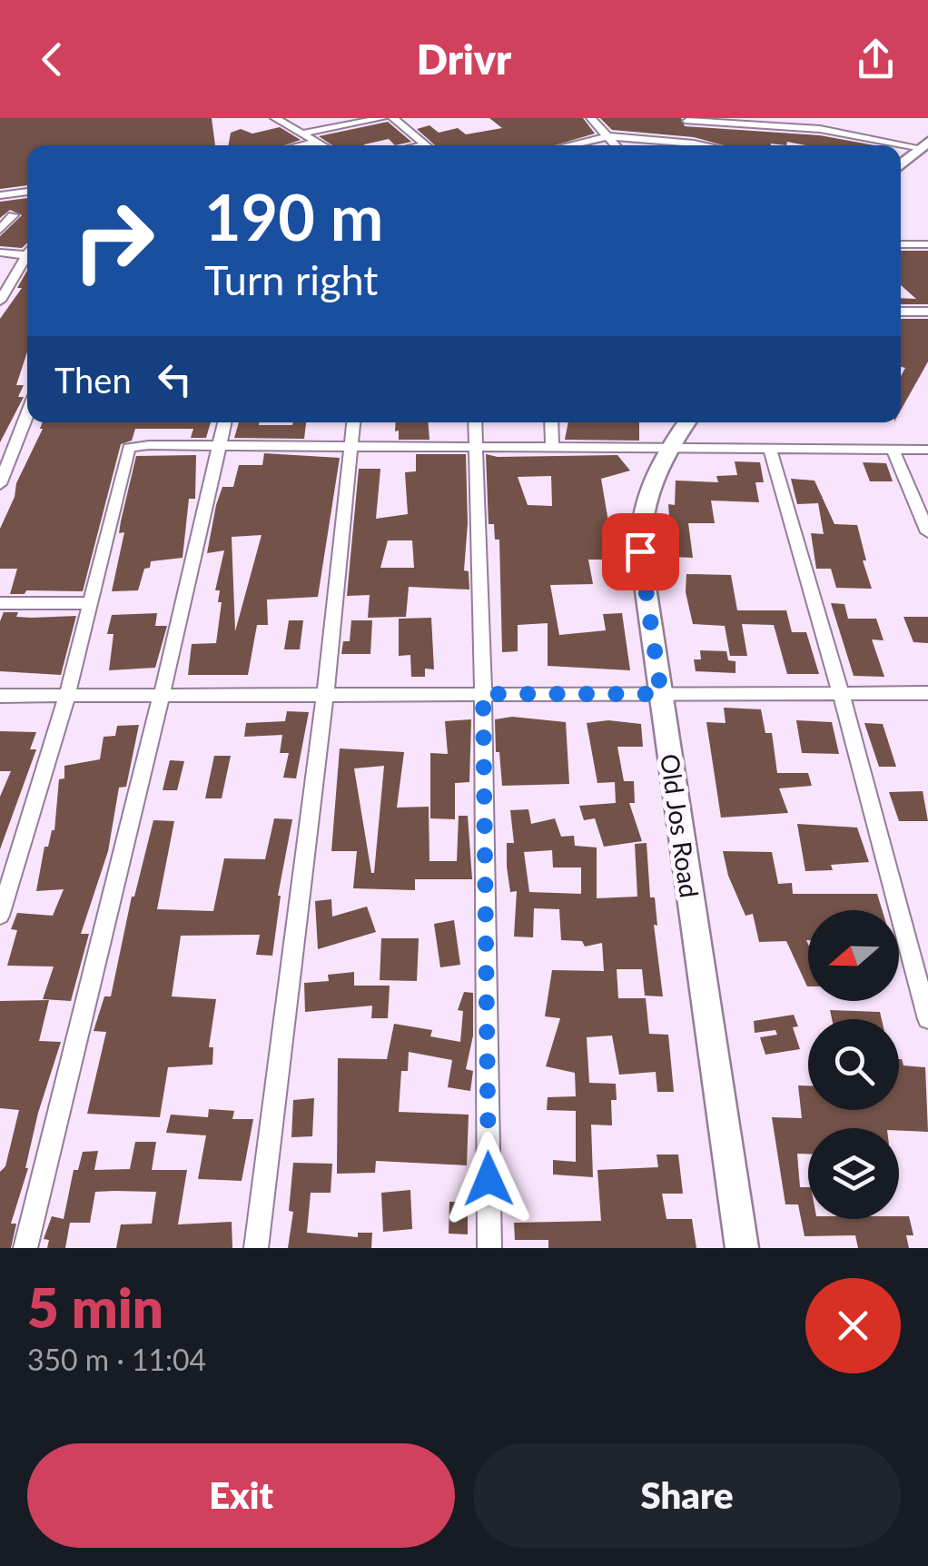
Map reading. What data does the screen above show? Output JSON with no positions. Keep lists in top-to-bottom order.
{
  "streets": {
    "main road": ["Old Jos Road"]
  },
  "north": "left",
  "page": {
    "header": "Drivr",
    "turn": ["190 m", "Turn right"],
    "then": "Then",
    "heading": ["5 min", "350 m · 11:04"],
    "buttons": ["Exit", "Share"]
  }
}
